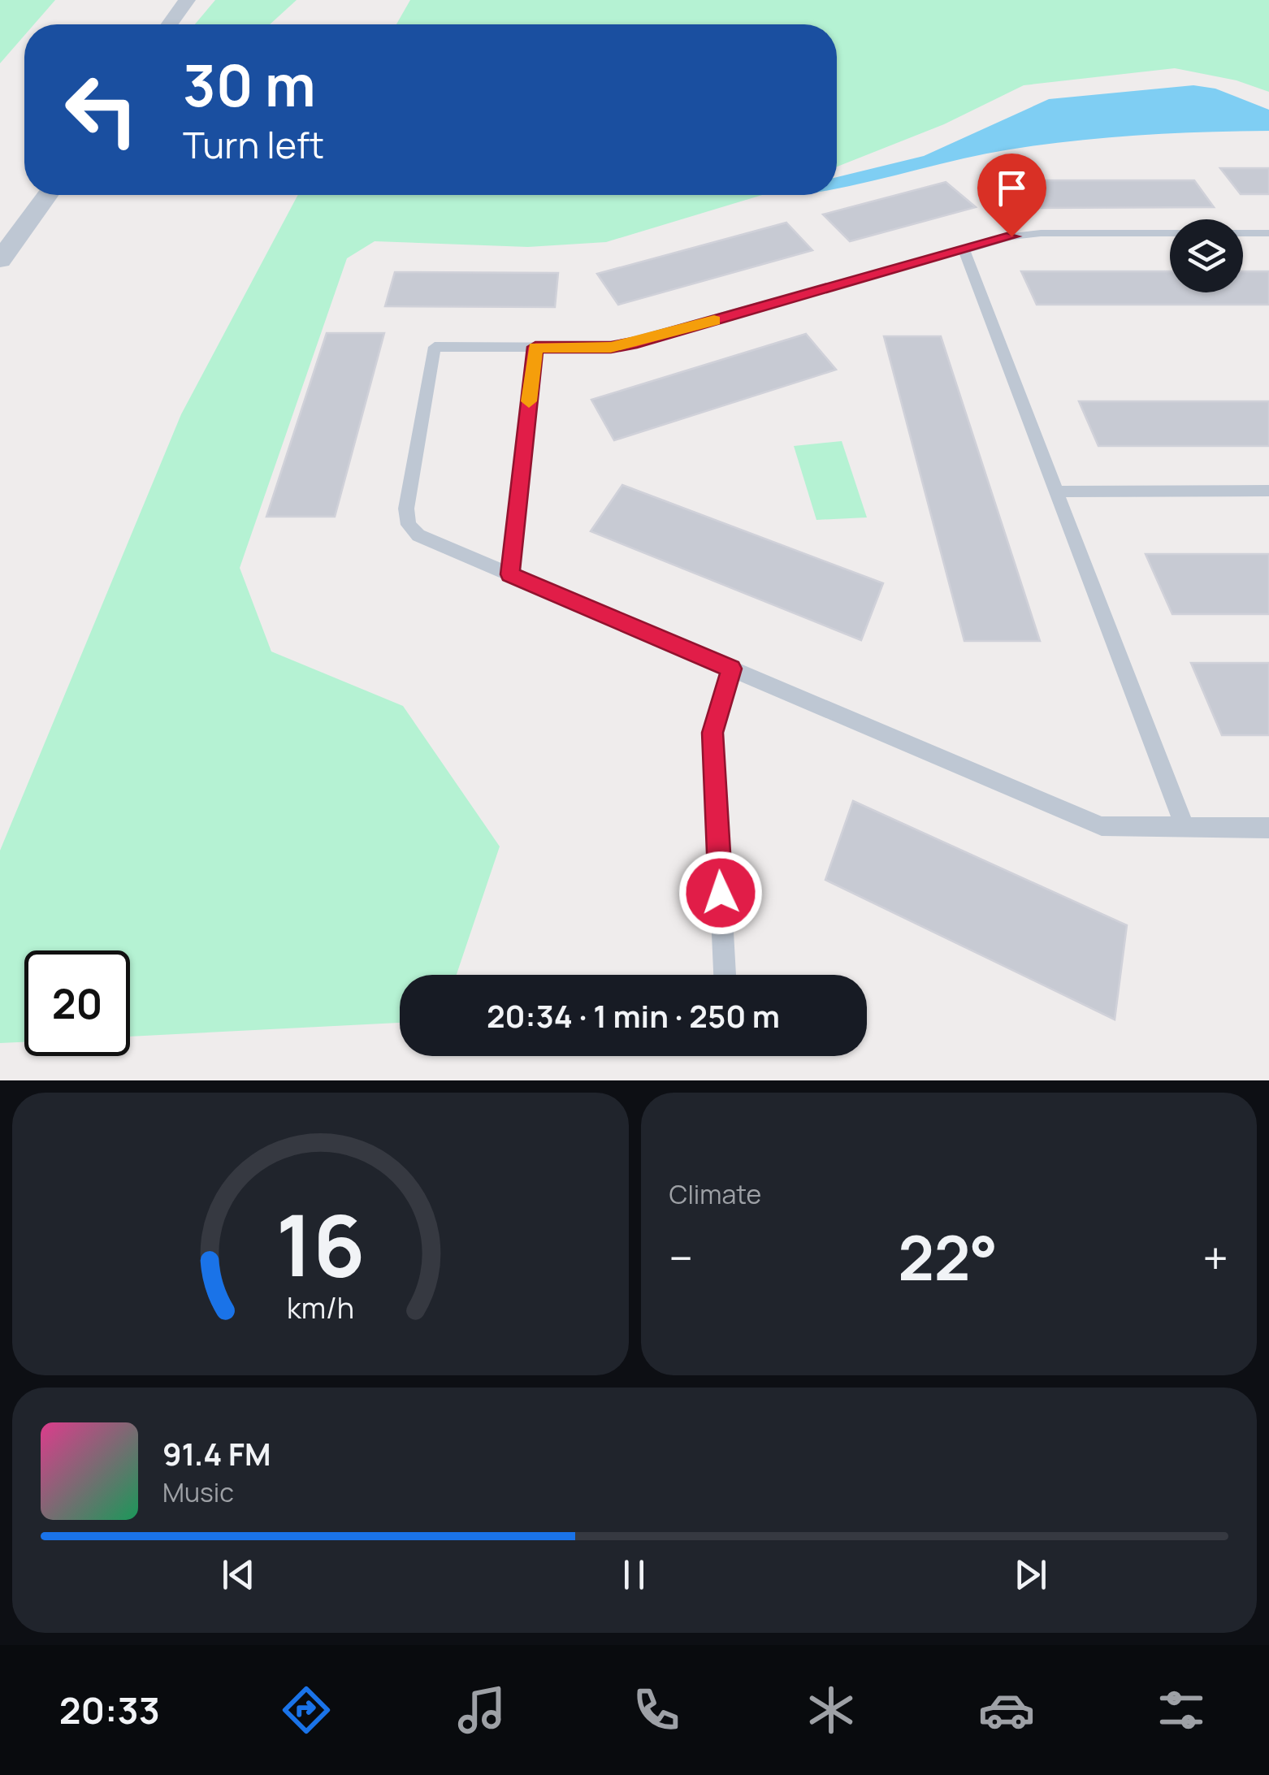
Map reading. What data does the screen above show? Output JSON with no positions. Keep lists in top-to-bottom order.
{
  "page": {
    "turn": ["30 m", "Turn left"],
    "limit": "20",
    "trip": "20:34 · 1 min · 250 m",
    "tile": "Climate",
    "heat": ["−", "22°", "+"],
    "song": ["91.4 FM", "Music"],
    "tabs": "20:33",
    "gauge": ["16", "km/h"]
  }
}
